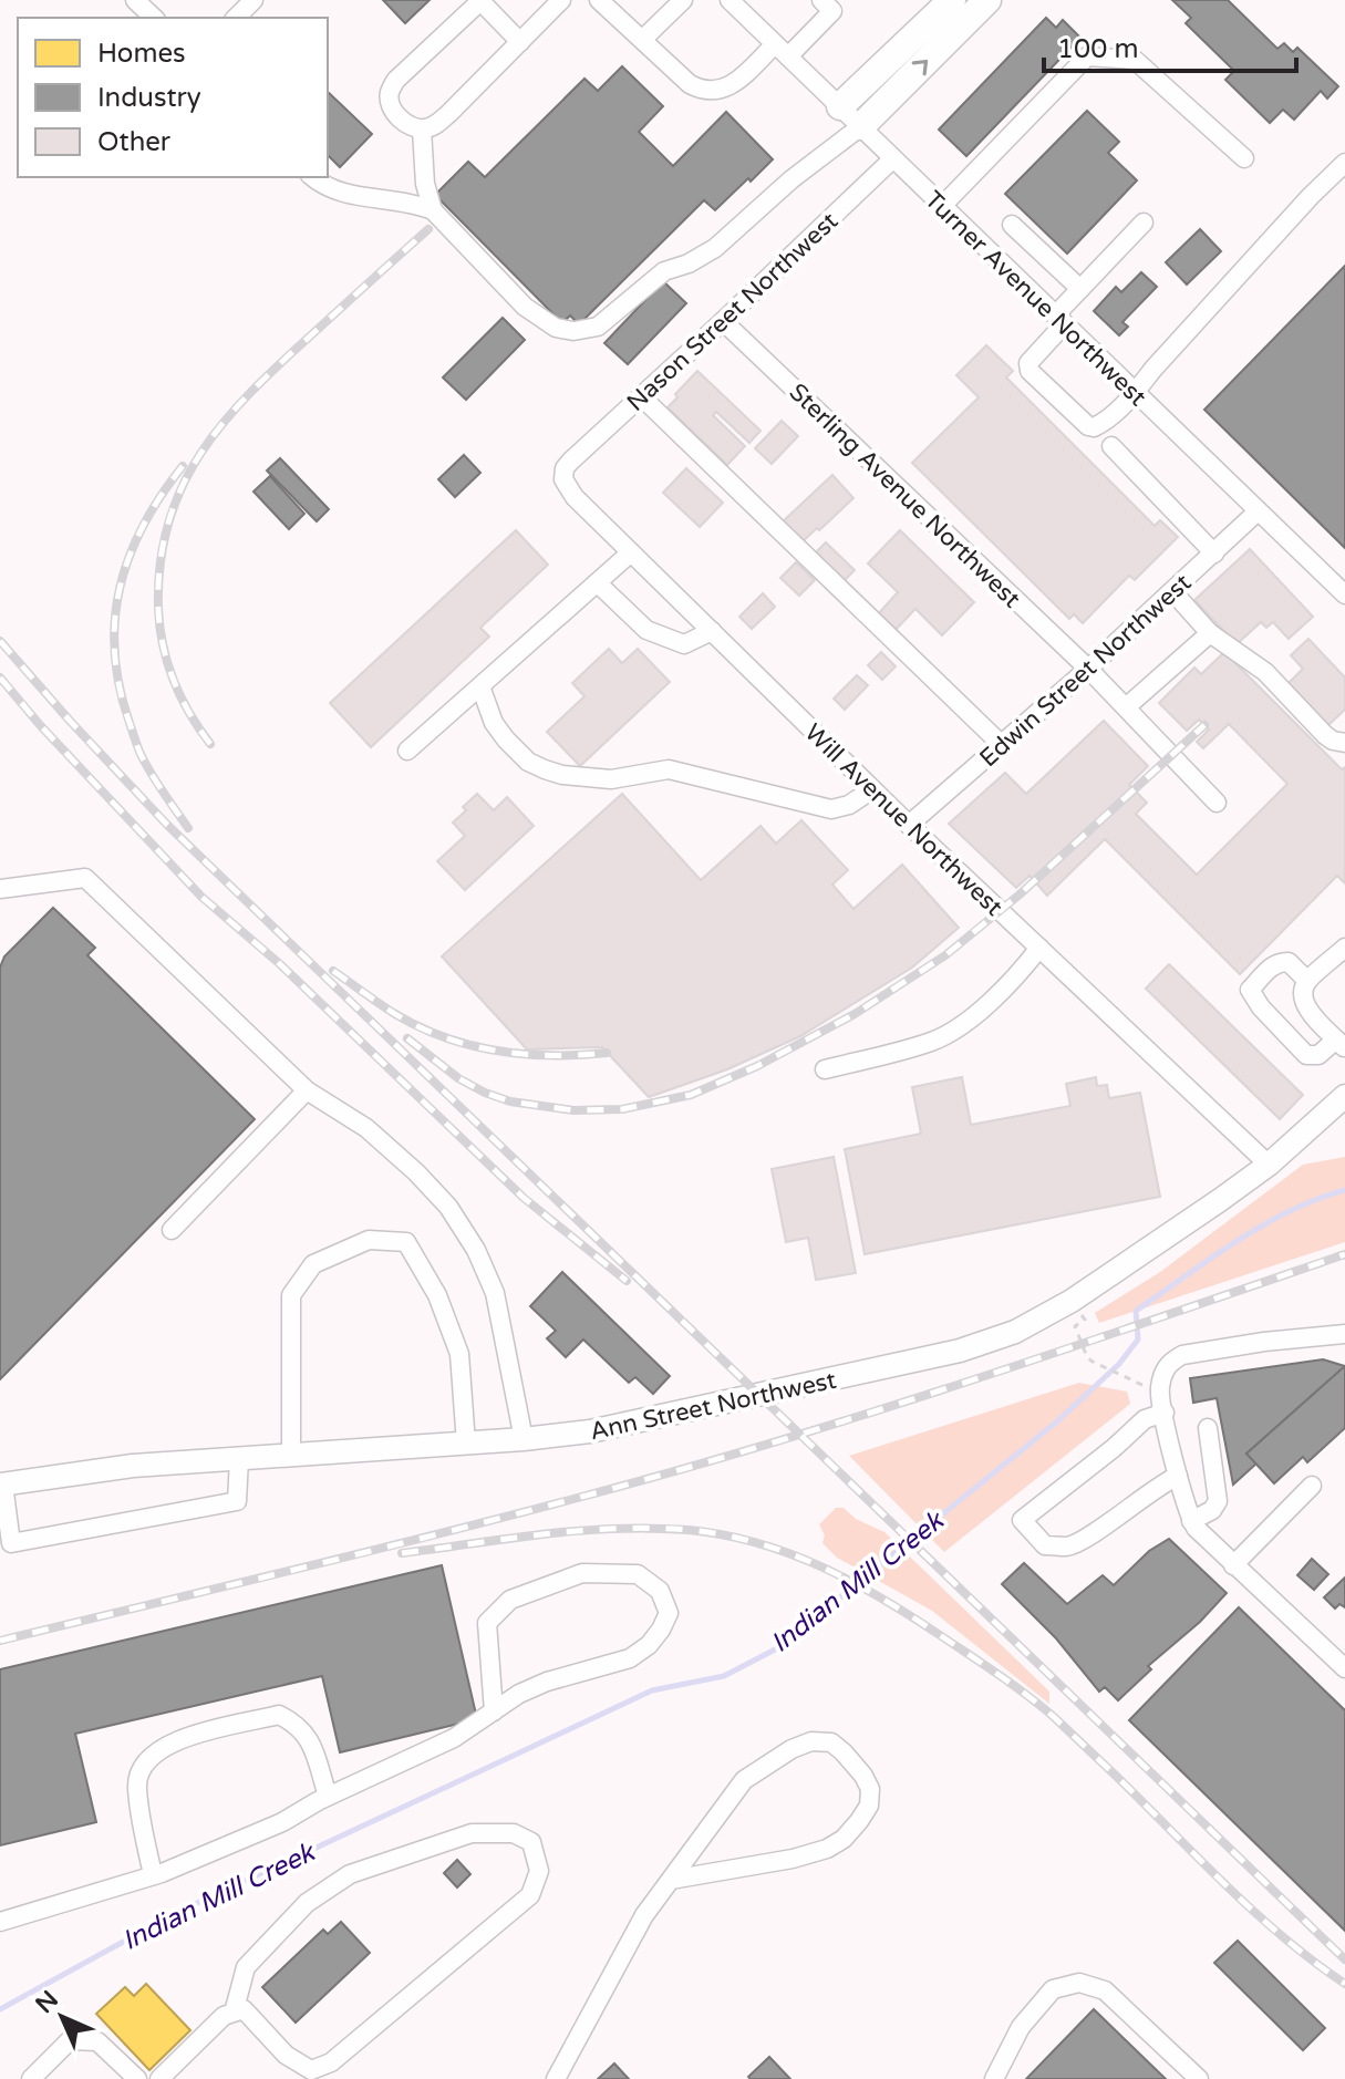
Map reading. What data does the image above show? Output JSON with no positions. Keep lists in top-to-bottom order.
{
  "streets": {
    "main road": ["Ann Street Northwest"],
    "street": [
      "Turner Avenue Northwest",
      "Nason Street Northwest",
      "Sterling Avenue Northwest",
      "Edwin Street Northwest",
      "Will Avenue Northwest"
    ]
  },
  "crossings": [
    ["Turner Avenue Northwest", "Nason Street Northwest"],
    ["Turner Avenue Northwest", "Edwin Street Northwest"],
    ["Nason Street Northwest", "Sterling Avenue Northwest"],
    ["Nason Street Northwest", "Will Avenue Northwest"],
    ["Sterling Avenue Northwest", "Edwin Street Northwest"],
    ["Edwin Street Northwest", "Will Avenue Northwest"],
    ["Will Avenue Northwest", "Ann Street Northwest"]
  ],
  "water": ["Indian Mill Creek"],
  "legend": ["Homes", "Industry", "Other"],
  "scale_bar": "100 m",
  "north": "top left"
}
